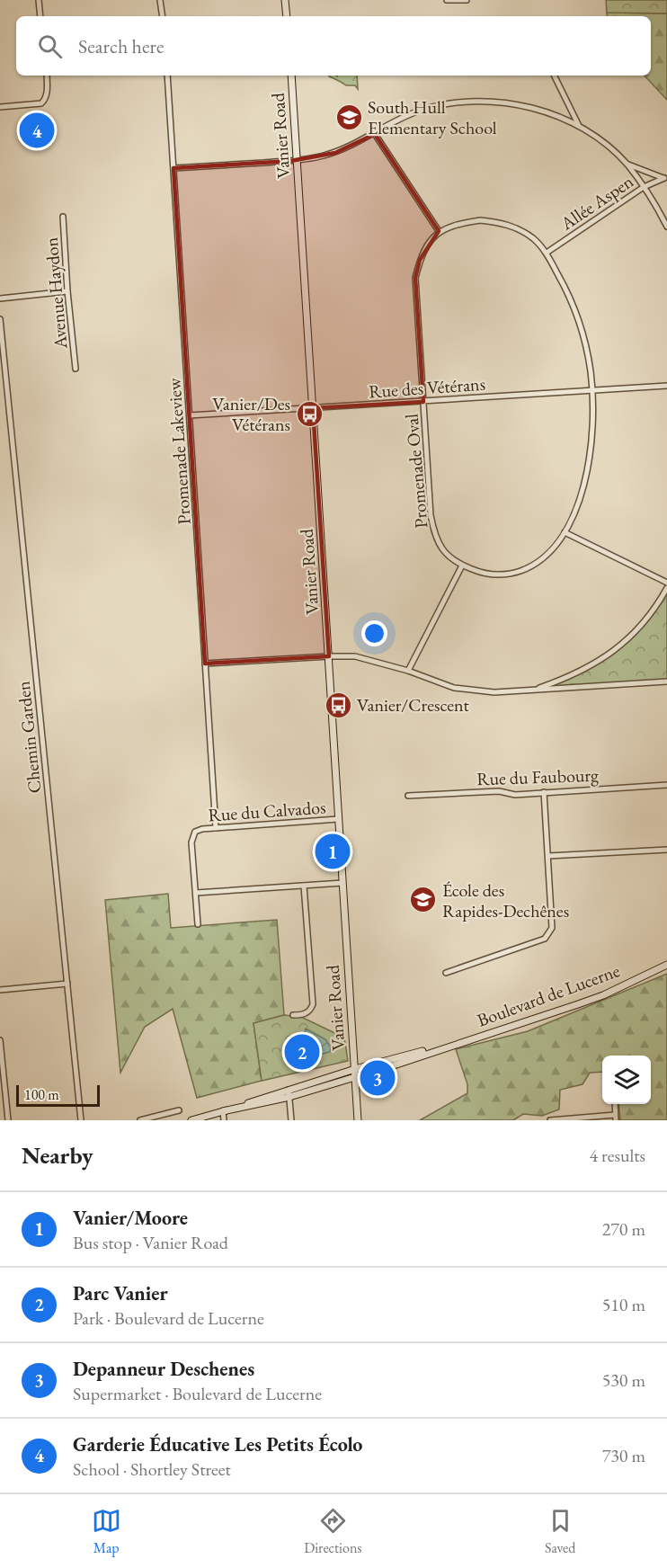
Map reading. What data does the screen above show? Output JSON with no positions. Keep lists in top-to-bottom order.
{
  "streets": {
    "street": [
      "Vanier Road",
      "Allée Aspen",
      "Avenue Haydon",
      "Rue des Vétérans",
      "Promenade Lakeview",
      "Promenade Oval",
      "Chemin Garden",
      "Rue du Faubourg",
      "Rue du Calvados",
      "Boulevard de Lucerne"
    ]
  },
  "crossings": [
    ["Vanier Road", "Rue des Vétérans"],
    ["Vanier Road", "Rue du Calvados"],
    ["Vanier Road", "Boulevard de Lucerne"],
    ["Allée Aspen", "Promenade Oval"],
    ["Rue des Vétérans", "Promenade Lakeview"],
    ["Rue des Vétérans", "Promenade Oval"],
    ["Promenade Lakeview", "Rue du Calvados"]
  ],
  "places": {
    "school or university": ["South Hull Elementary School", "École des Rapides-Dechênes"],
    "bus stop": ["Vanier/Des Vétérans", "Vanier/Crescent"]
  },
  "scale_bar": "100 m",
  "page": {
    "search": "Search here",
    "pins": [
      "4",
      "1",
      "2",
      "3"
    ],
    "scale": "100 m",
    "heading": ["Nearby", "4 results"],
    "list": [
      {
        "mark": "1",
        "name": "Vanier/Moore",
        "note": "Bus stop · Vanier Road",
        "value": "270 m"
      },
      {
        "mark": "2",
        "name": "Parc Vanier",
        "note": "Park · Boulevard de Lucerne",
        "value": "510 m"
      },
      {
        "mark": "3",
        "name": "Depanneur Deschenes",
        "note": "Supermarket · Boulevard de Lucerne",
        "value": "530 m"
      },
      {
        "mark": "4",
        "name": "Garderie Éducative Les Petits Écolo",
        "note": "School · Shortley Street",
        "value": "730 m"
      }
    ],
    "nav": ["Map", "Directions", "Saved"]
  }
}
